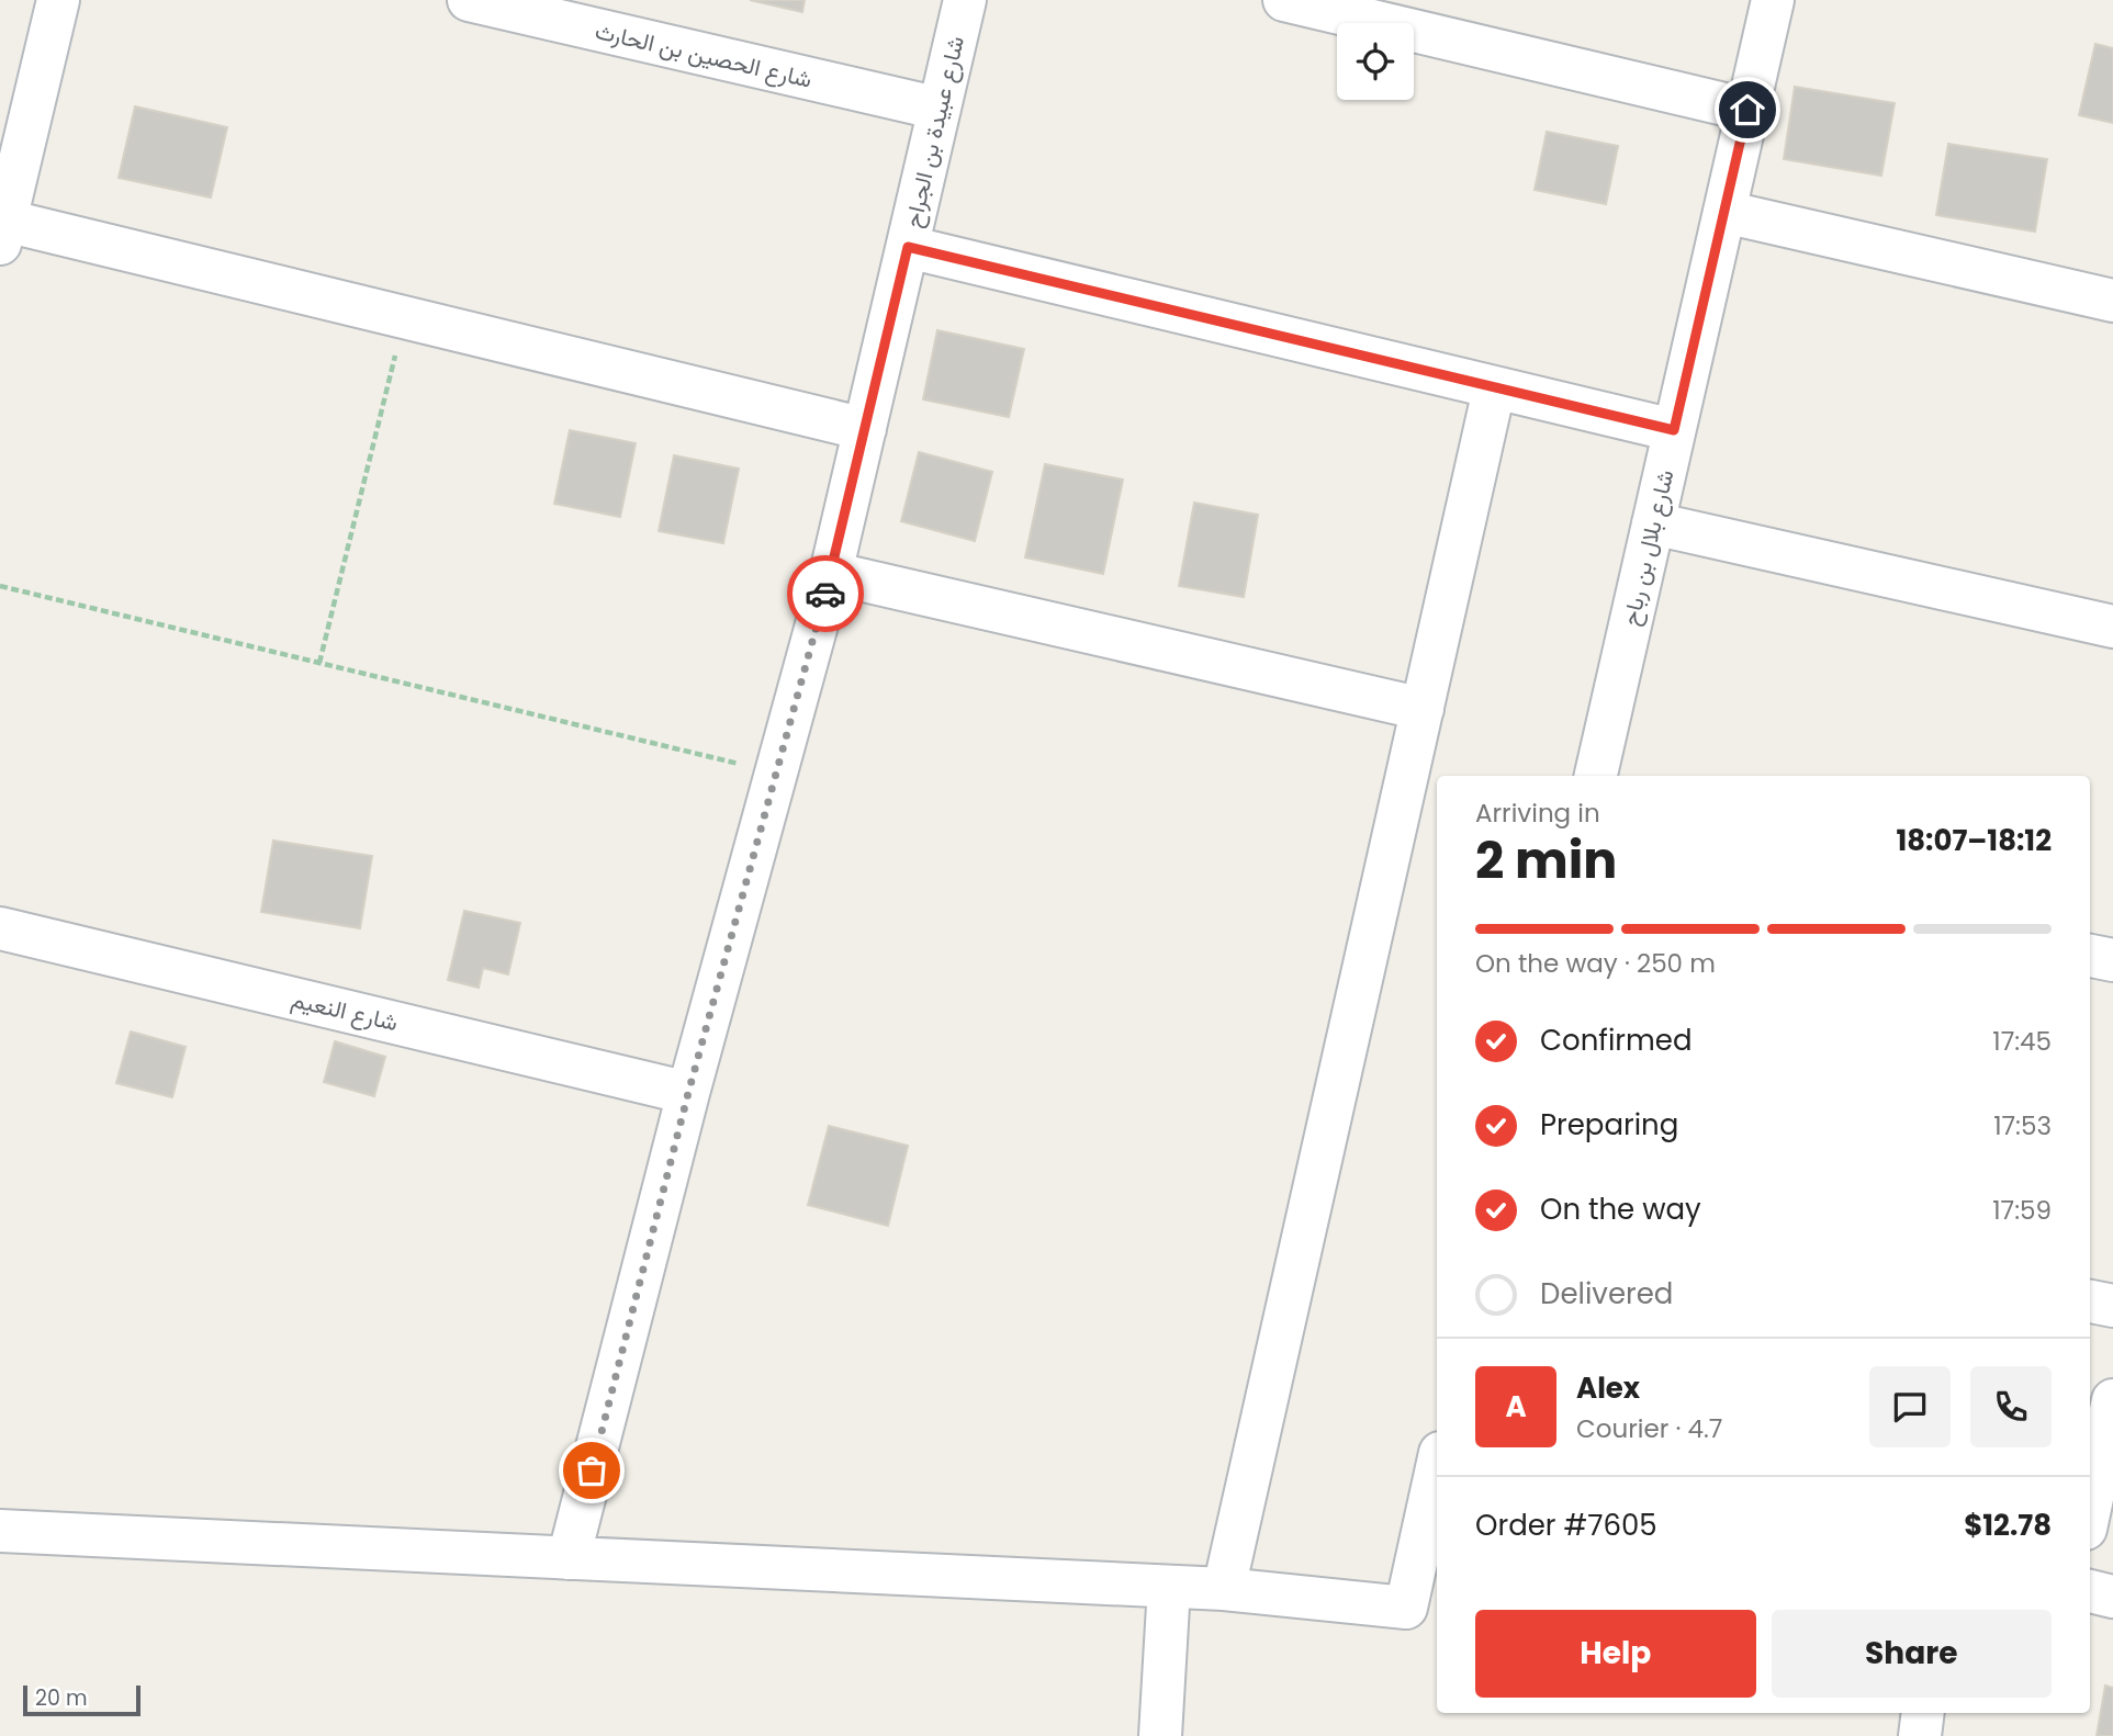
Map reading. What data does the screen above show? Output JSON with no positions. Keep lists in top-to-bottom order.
{
  "streets": {
    "street": [
      "شارع الحصين بن الحارث",
      "شارع عبيدة بن الجراح",
      "شارع بلال بن رباح",
      "شارع النعيم"
    ]
  },
  "crossings": [
    ["شارع الحصين بن الحارث", "شارع عبيدة بن الجراح"],
    ["شارع عبيدة بن الجراح", "شارع النعيم"]
  ],
  "scale_bar": "20 m",
  "page": {
    "heading": ["2 min", "Arriving in", "18:07–18:12"],
    "panel": [
      "Alex",
      "Courier · 4.7",
      "Order #7605",
      "$12.78"
    ],
    "bar": "On the way · 250 m",
    "list": [
      ["Confirmed", "17:45"],
      ["Preparing", "17:53"],
      ["On the way", "17:59"],
      "Delivered"
    ],
    "round": "A",
    "buttons": ["Help", "Share"],
    "scale": "20 m"
  }
}
